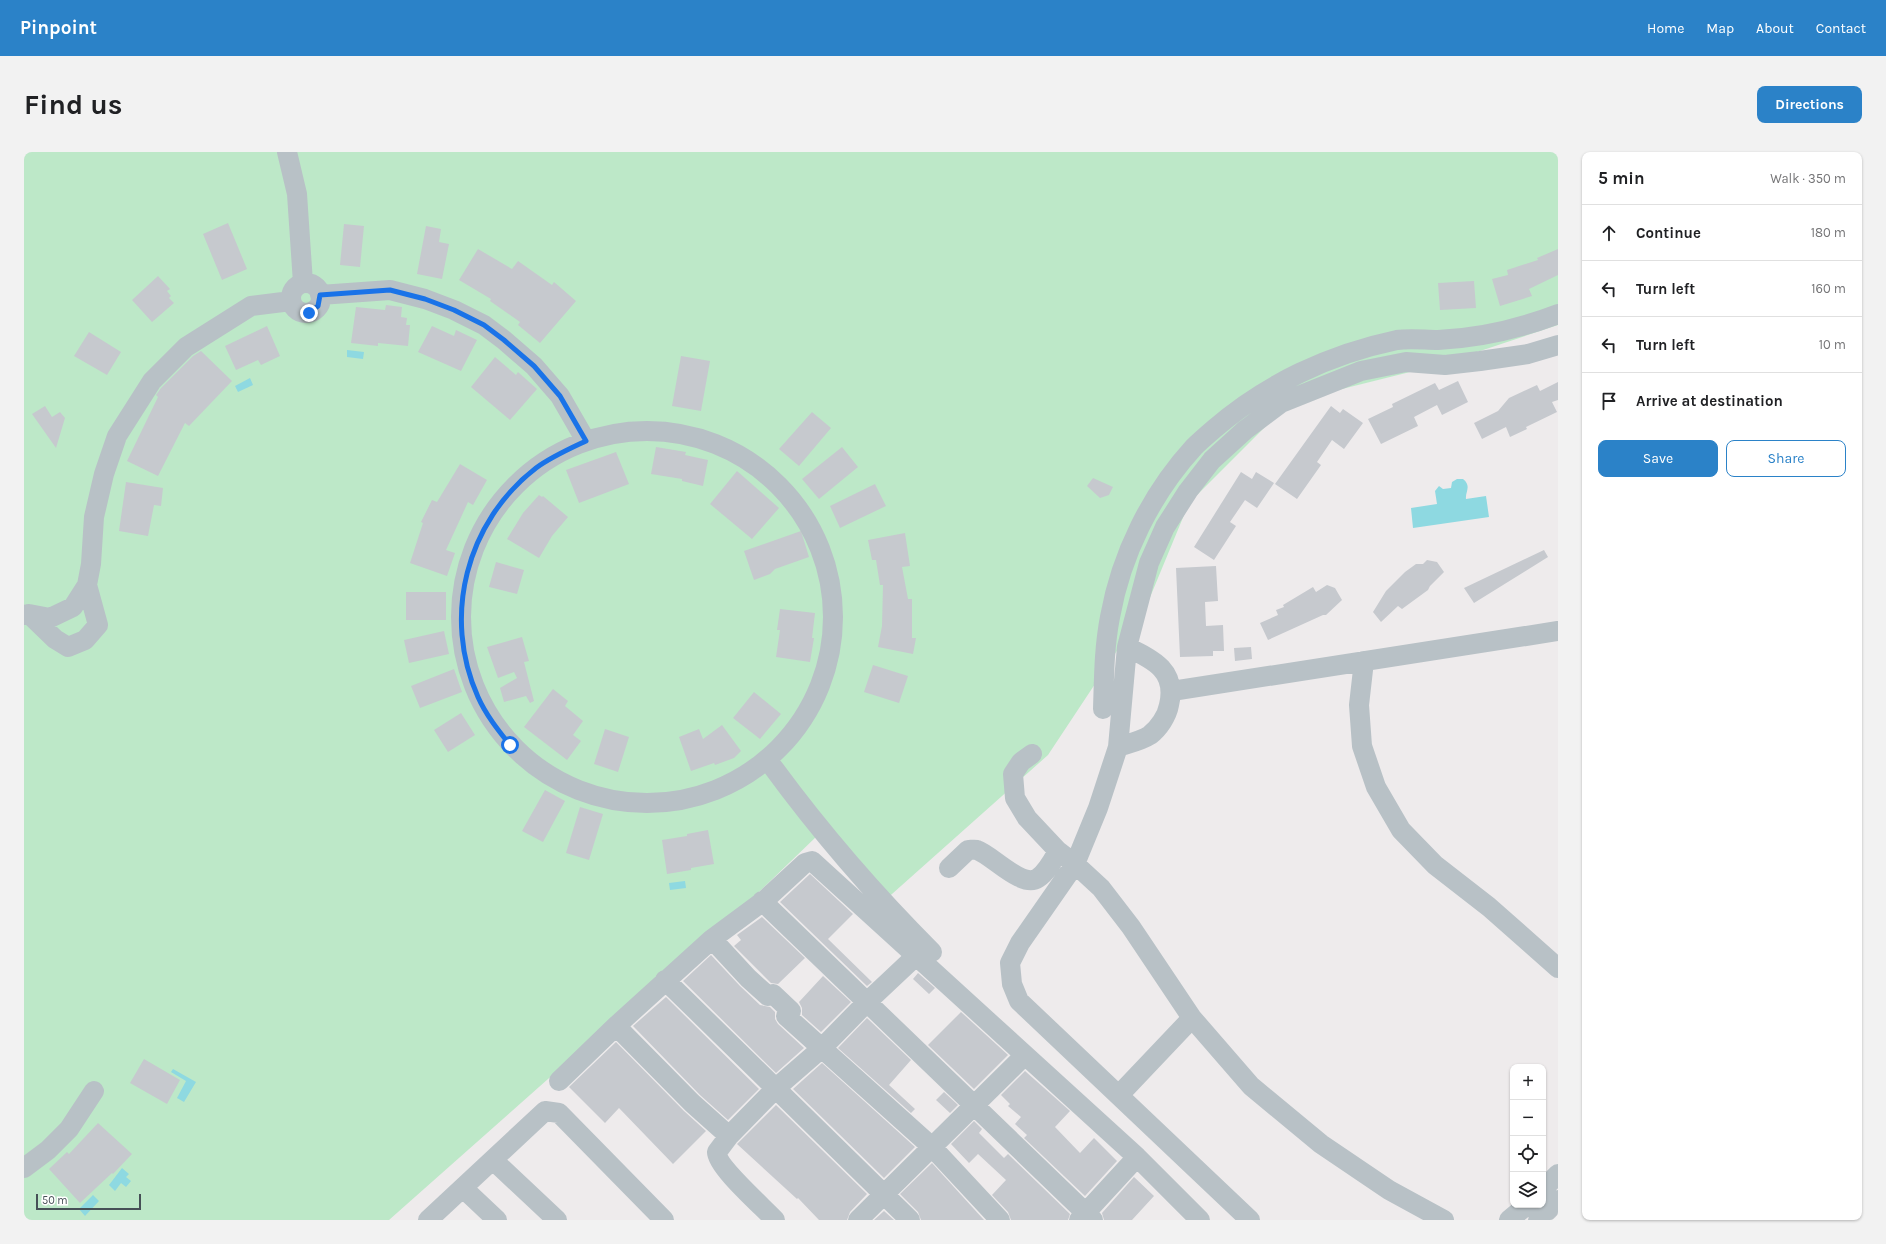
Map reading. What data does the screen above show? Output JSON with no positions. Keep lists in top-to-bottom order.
{
  "scale_bar": "50 m",
  "page": {
    "header": "Pinpoint",
    "nav": [
      "Home",
      "Map",
      "About",
      "Contact"
    ],
    "buttons": [
      "Directions",
      ["Save", "Share"]
    ],
    "title": "Find us",
    "heading": ["5 min", "Walk · 350 m"],
    "list": [
      ["Continue", "180 m"],
      ["Turn left", "160 m"],
      ["Turn left", "10 m"],
      "Arrive at destination"
    ],
    "map_buttons": ["+", "−"],
    "scale": "50 m"
  }
}
